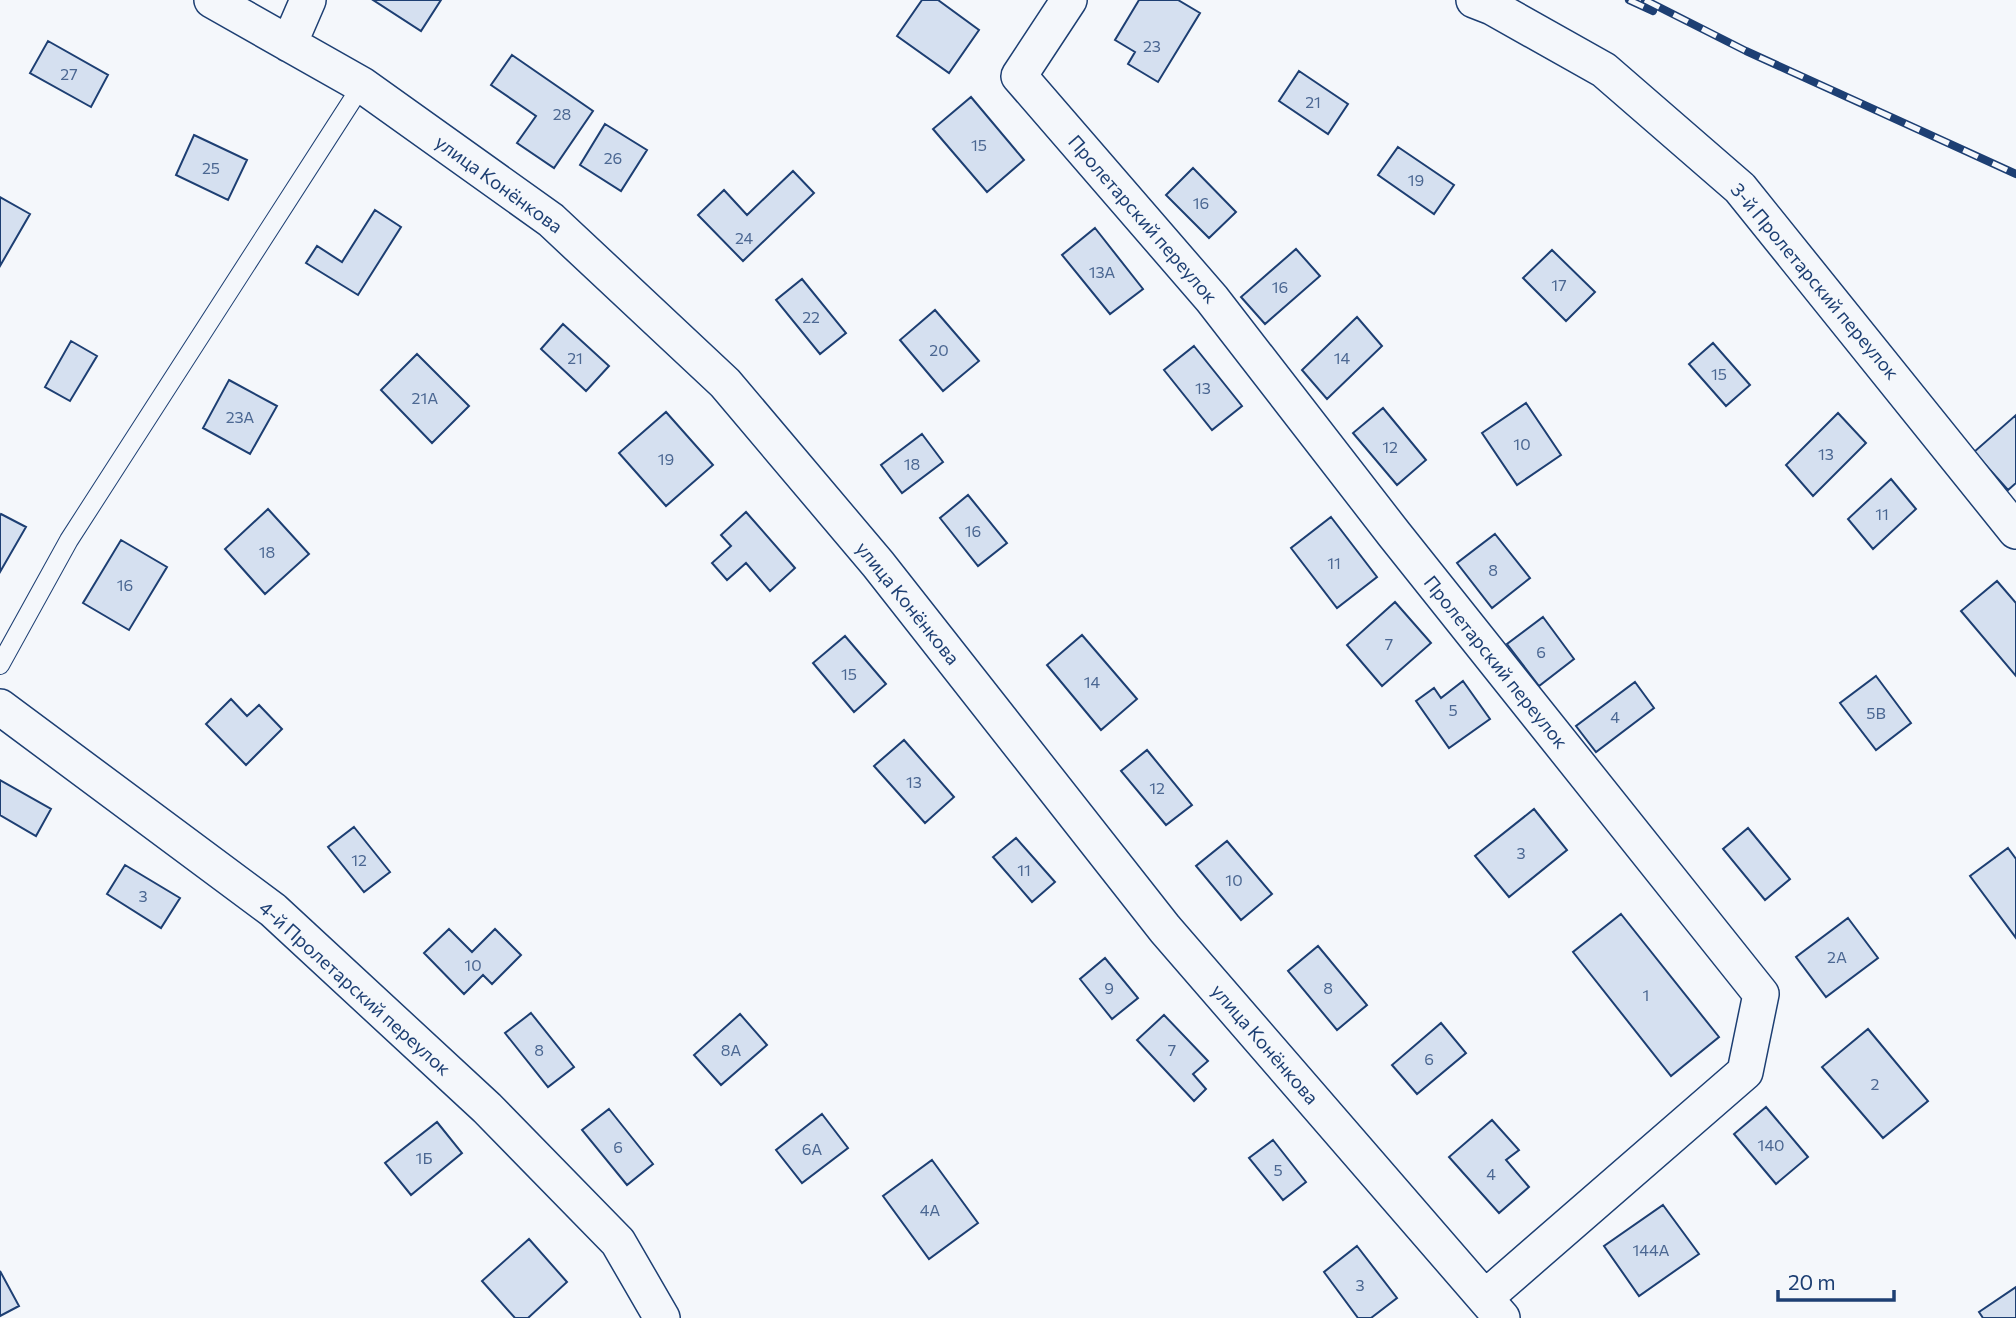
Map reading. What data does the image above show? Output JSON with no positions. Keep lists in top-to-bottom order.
{
  "streets": {
    "street": [
      "улица Конёнкова",
      "Пролетарский переулок",
      "3-й Пролетарский переулок",
      "4-й Пролетарский переулок"
    ]
  },
  "crossings": [
    ["улица Конёнкова", "Пролетарский переулок"]
  ],
  "house_numbers": [
    "23",
    "27",
    "21",
    "28",
    "15",
    "26",
    "25",
    "19",
    "16",
    "24",
    "13А",
    "17",
    "16",
    "22",
    "20",
    "21",
    "14",
    "15",
    "13",
    "21А",
    "23А",
    "10",
    "12",
    "13",
    "19",
    "18",
    "11",
    "16",
    "18",
    "11",
    "8",
    "16",
    "7",
    "6",
    "15",
    "14",
    "5",
    "5В",
    "4",
    "13",
    "12",
    "3",
    "12",
    "11",
    "10",
    "3",
    "2А",
    "10",
    "9",
    "8",
    "1",
    "8",
    "8А",
    "7",
    "6",
    "2",
    "140",
    "6",
    "6А",
    "1Б",
    "5",
    "4",
    "4А",
    "144А",
    "3"
  ],
  "scale_bar": "20 m"
}
